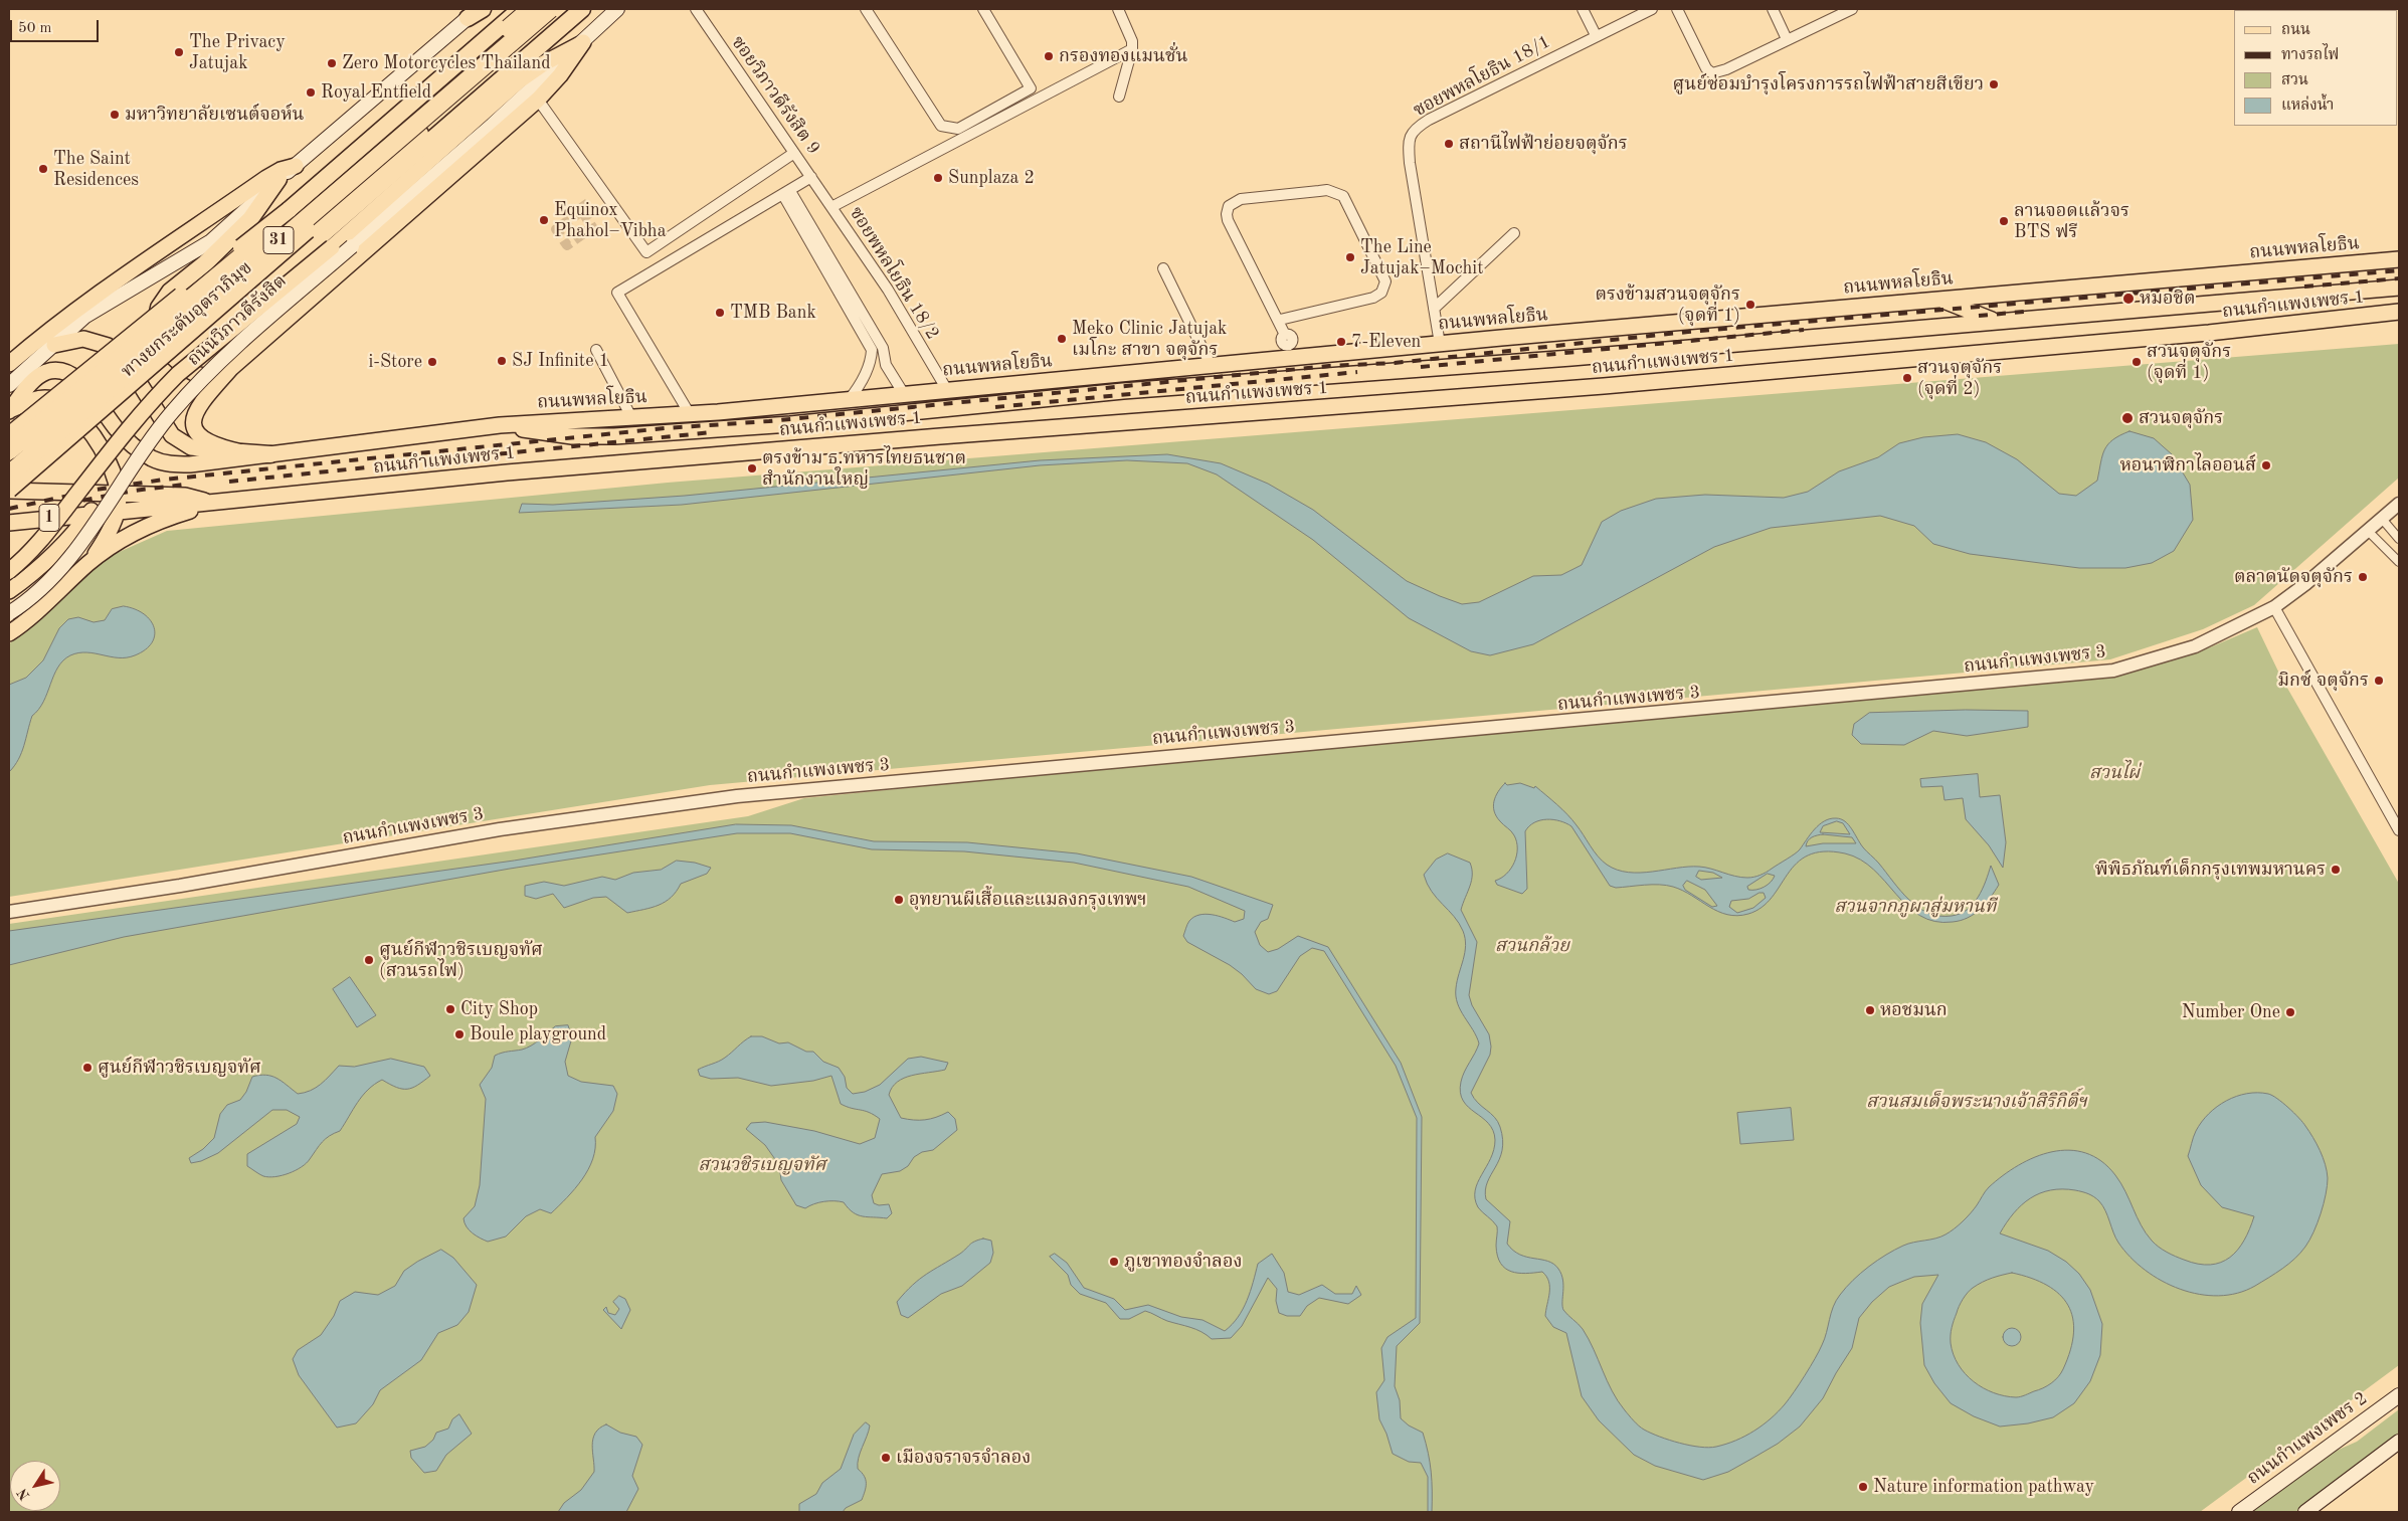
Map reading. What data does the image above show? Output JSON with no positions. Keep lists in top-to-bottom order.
{
  "streets": {
    "highway": ["31", "ทางยกระดับอุตราภิมุข", "ถนนวิภาวดีรังสิต"],
    "main road": [
      "ถนนพหลโยธิน",
      "ถนนกำแพงเพชร 1",
      "1",
      "ถนนกำแพงเพชร 2"
    ],
    "street": [
      "ซอยพหลโยธิน 18/1",
      "ซอยวิภาวดีรังสิต 9",
      "ซอยพหลโยธิน 18/2",
      "ถนนกำแพงเพชร 3"
    ]
  },
  "crossings": [
    ["ซอยพหลโยธิน 18/1", "ถนนพหลโยธิน"],
    ["ซอยวิภาวดีรังสิต 9", "ซอยพหลโยธิน 18/2"],
    ["ถนนพหลโยธิน", "ซอยพหลโยธิน 18/2"],
    ["ถนนกำแพงเพชร 1", "1"]
  ],
  "parks": [
    "สวนไผ่",
    "สวนจากภูผาสู่มหานที",
    "สวนกล้วย",
    "สวนสมเด็จพระนางเจ้าสิริกิติ์ฯ",
    "สวนวชิรเบญจทัศ"
  ],
  "places": [
    "The Privacy Jatujak",
    "กรองทองแมนชั่น",
    "Zero Motorcycles Thailand",
    "ศูนย์ซ่อมบำรุงโครงการรถไฟฟ้าสายสีเขียว",
    "Royal Entfield",
    "มหาวิทยาลัยเซนต์จอห์น",
    "สถานีไฟฟ้าย่อยจตุจักร",
    "The Saint Residences",
    "Sunplaza 2",
    "Equinox Phahol–Vibha",
    "ลานจอดแล้วจร BTS ฟรี",
    "The Line Jatujak–Mochit",
    "หมอชิต",
    "ตรงข้ามสวนจตุจักร (จุดที่ 1)",
    "TMB Bank",
    "Meko Clinic Jatujak เมโกะ สาขา จตุจักร",
    "7-Eleven",
    "SJ Infinite 1",
    "i-Store",
    "สวนจตุจักร (จุดที่ 1)",
    "สวนจตุจักร (จุดที่ 2)",
    "สวนจตุจักร",
    "หอนาฬิกาไลออนส์",
    "ตรงข้าม ธ.ทหารไทยธนชาต สำนักงานใหญ่",
    "ตลาดนัดจตุจักร",
    "มิกซ์ จตุจักร",
    "พิพิธภัณฑ์เด็กกรุงเทพมหานคร",
    "อุทยานผีเสื้อและแมลงกรุงเทพฯ",
    "ศูนย์กีฬาวชิรเบญจทัศ (สวนรถไฟ)",
    "City Shop",
    "หอชมนก",
    "Number One",
    "Boule playground",
    "ศูนย์กีฬาวชิรเบญจทัศ",
    "ภูเขาทองจำลอง",
    "เมืองจราจรจำลอง",
    "Nature information pathway"
  ],
  "legend": [
    "ถนน",
    "ทางรถไฟ",
    "สวน",
    "แหล่งน้ำ"
  ],
  "scale_bar": "50 m",
  "north": "bottom left"
}
